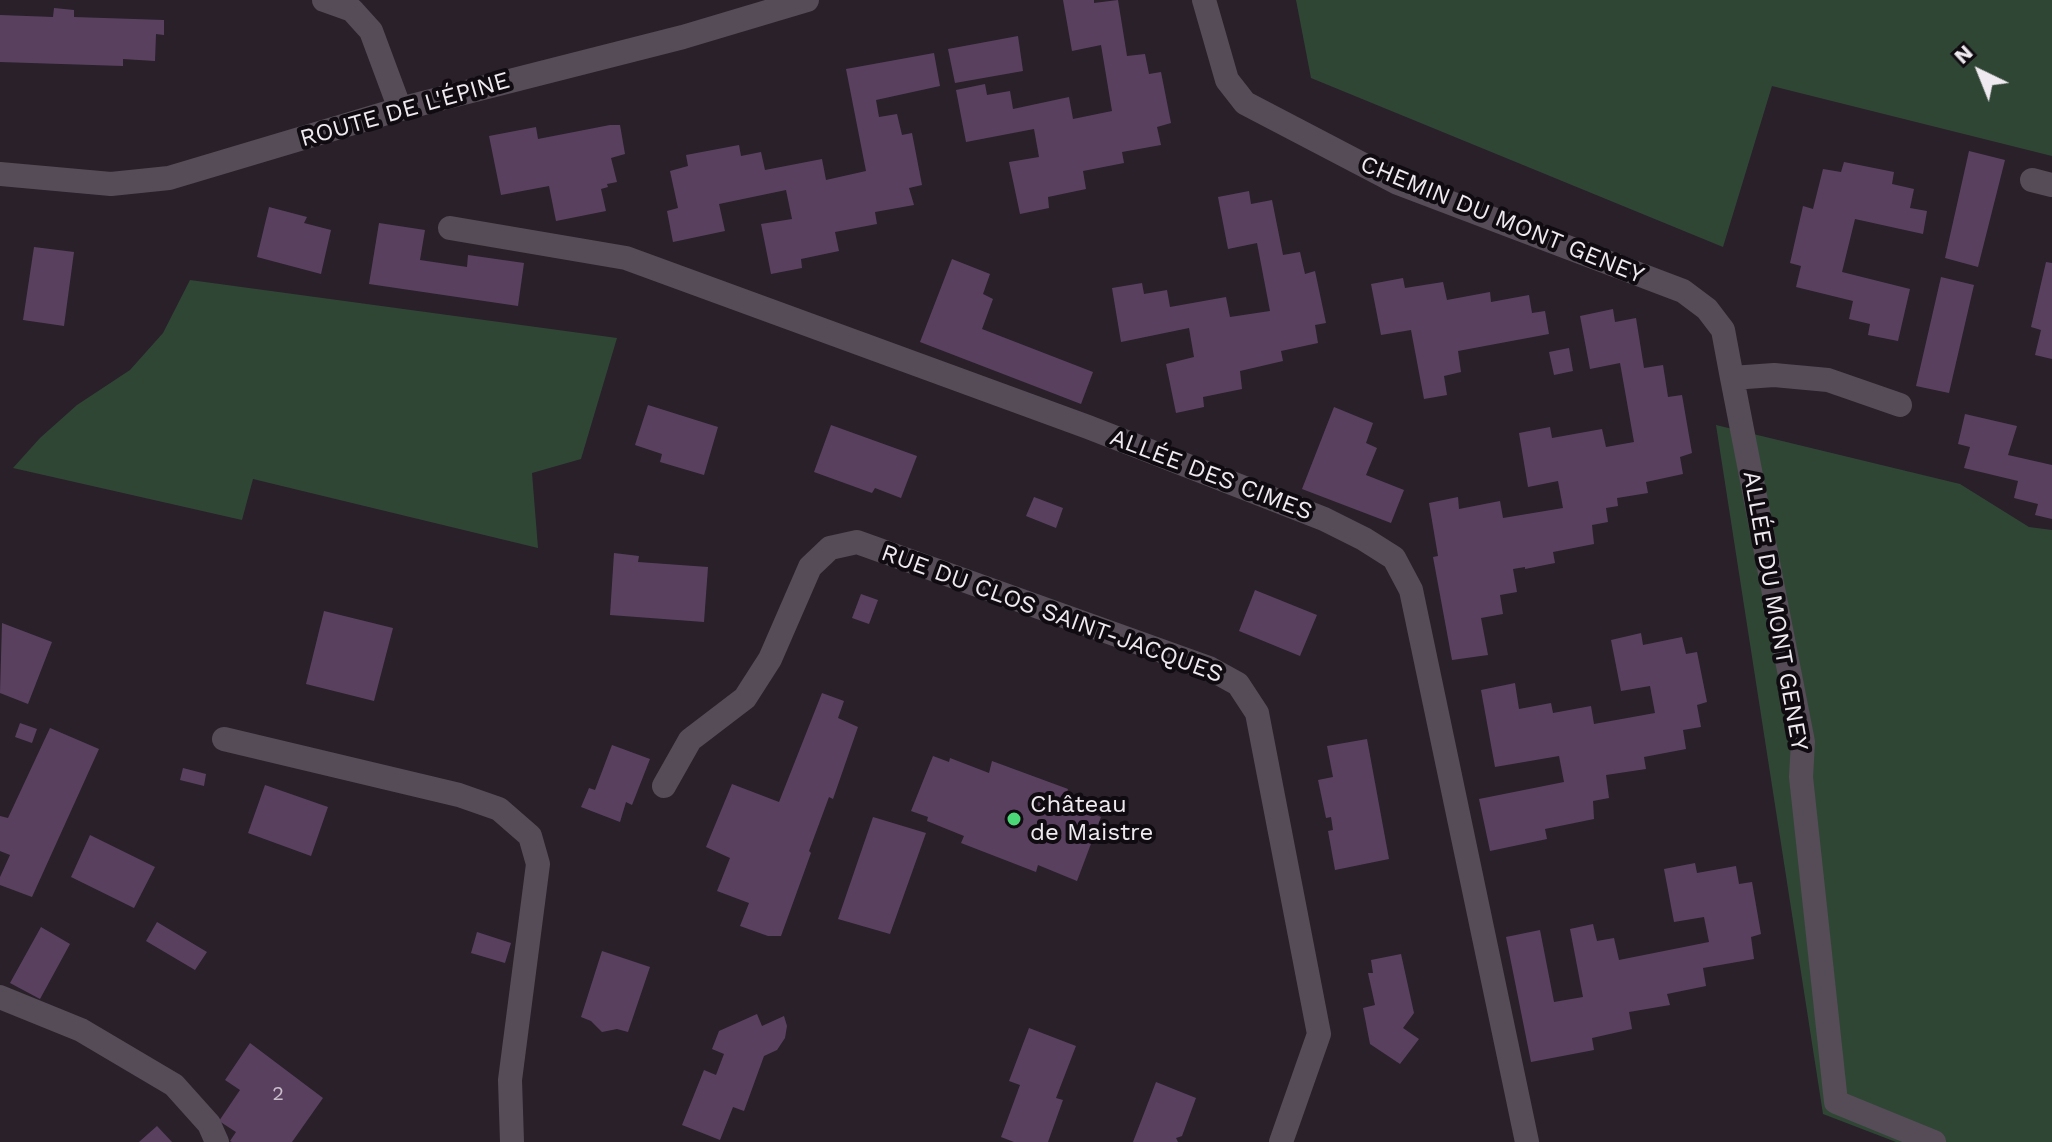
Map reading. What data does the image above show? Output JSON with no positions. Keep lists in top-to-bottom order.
{
  "streets": {
    "street": [
      "ROUTE DE L'ÉPINE",
      "CHEMIN DU MONT GENEY",
      "ALLÉE DES CIMES",
      "ALLÉE DU MONT GENEY",
      "RUE DU CLOS SAINT-JACQUES"
    ]
  },
  "crossings": [
    ["CHEMIN DU MONT GENEY", "ALLÉE DU MONT GENEY"]
  ],
  "places": ["Château de Maistre"],
  "house_numbers": ["2"],
  "north": "top left"
}
